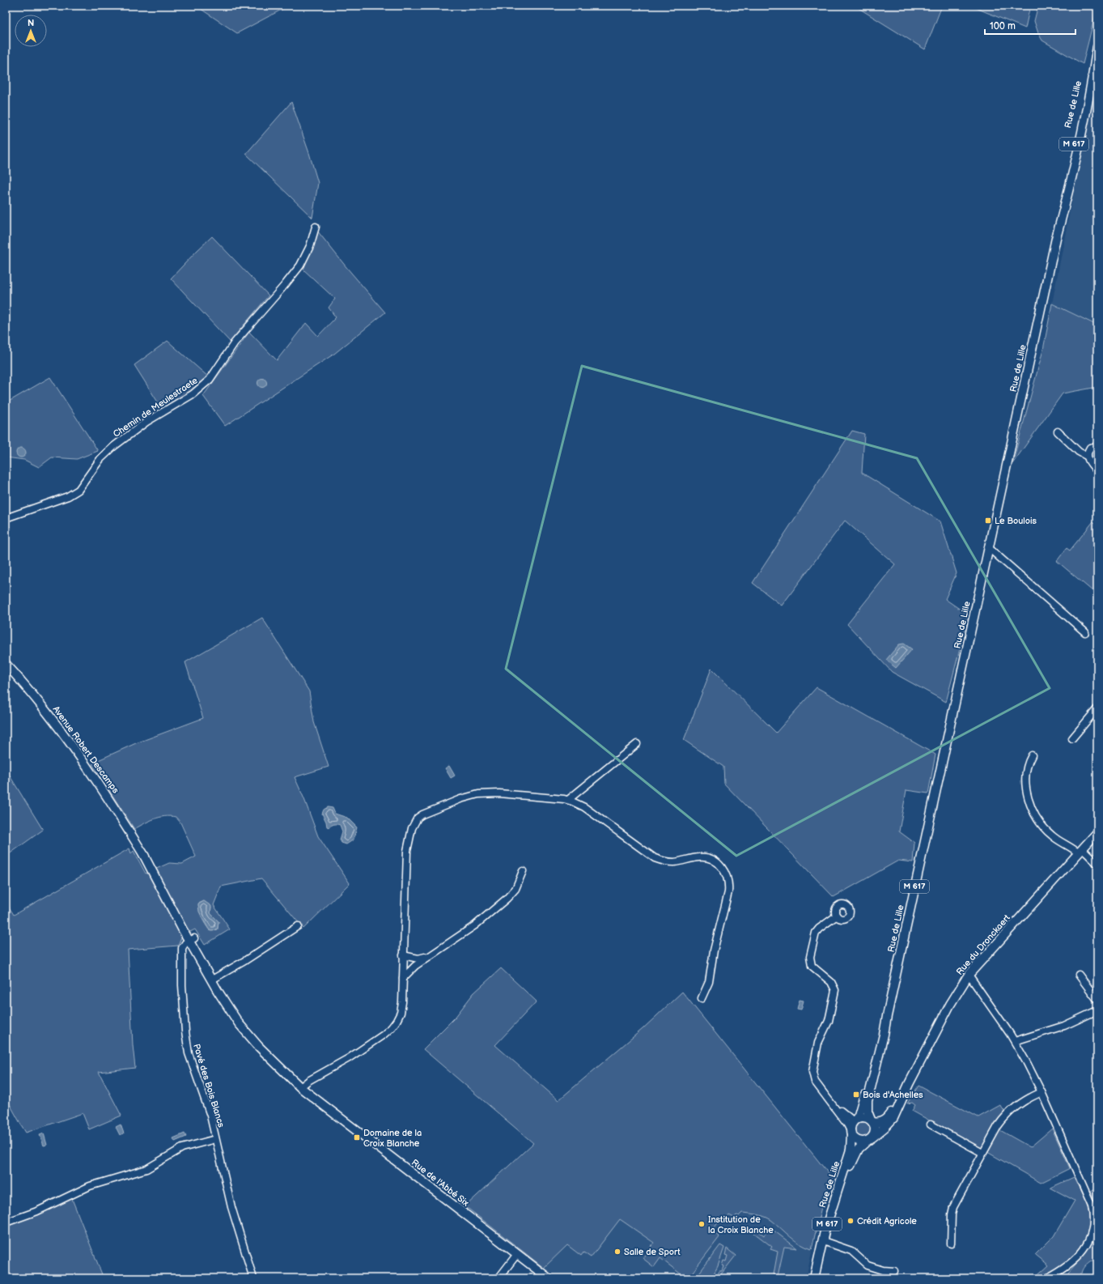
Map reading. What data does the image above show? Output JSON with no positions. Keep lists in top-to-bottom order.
{
  "streets": {
    "main road": [
      "Rue de Lille",
      "M 617",
      "Avenue Robert Descamps",
      "Rue du Dronckaert",
      "Rue de l'Abbé Six"
    ],
    "street": ["Chemin de Meulestraete", "Pavé des Bois Blancs"]
  },
  "crossings": [
    ["Rue de Lille", "M 617"],
    ["Rue de Lille", "Rue du Dronckaert"],
    ["Avenue Robert Descamps", "Pavé des Bois Blancs"],
    ["Avenue Robert Descamps", "Rue de l'Abbé Six"]
  ],
  "places": {
    "transit": ["Le Boulois", "Bois d'Achelles", "Domaine de la Croix Blanche"],
    "other": ["Crédit Agricole", "Institution de la Croix Blanche", "Salle de Sport"]
  },
  "scale_bar": "100 m",
  "north": "top"
}
